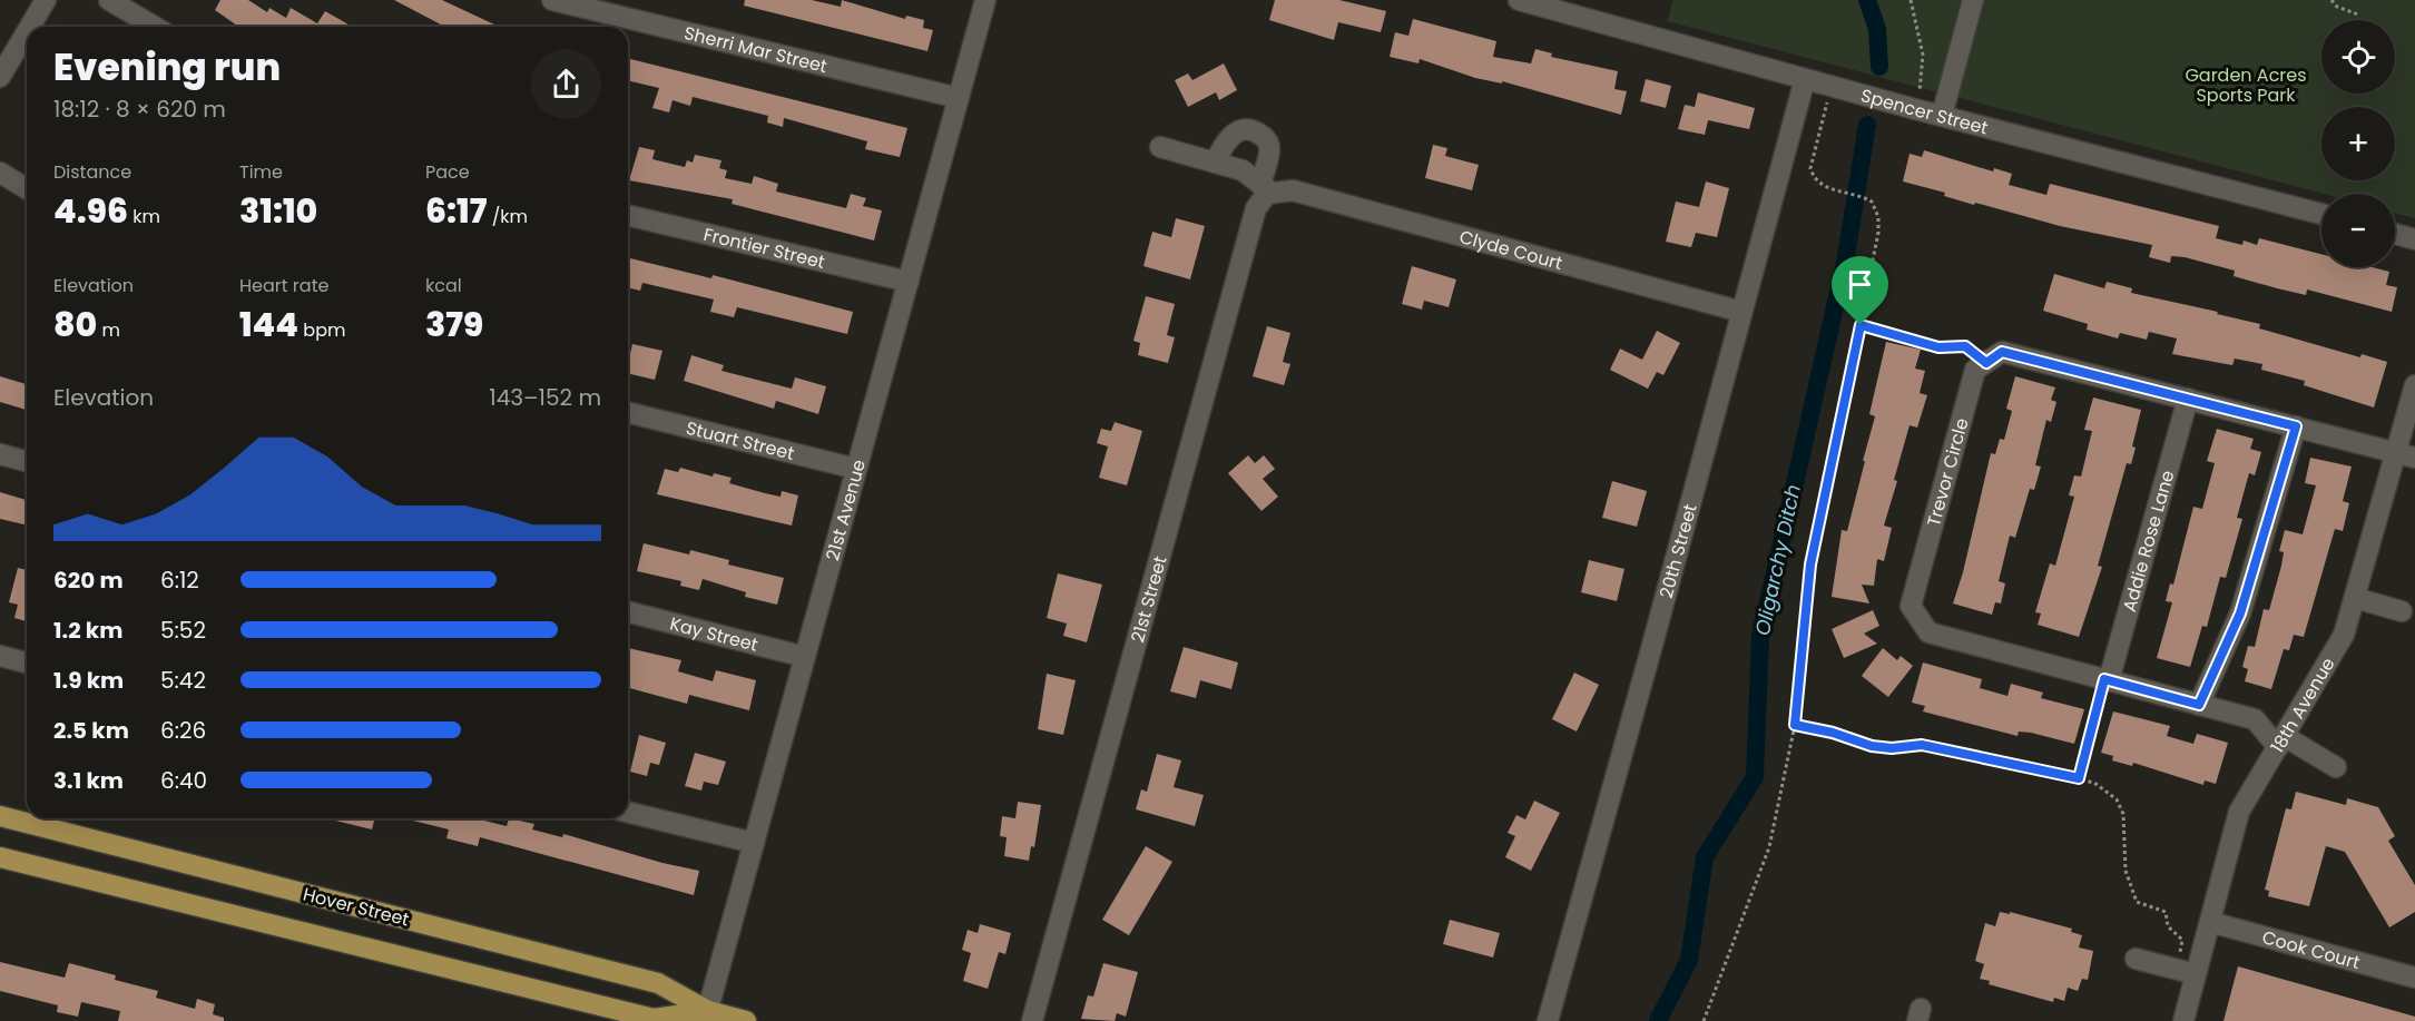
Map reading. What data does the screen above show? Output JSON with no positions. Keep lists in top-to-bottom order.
{
  "streets": {
    "main road": ["Hover Street"],
    "street": [
      "Sherri Mar Street",
      "Spencer Street",
      "Frontier Street",
      "Clyde Court",
      "Stuart Street",
      "Trevor Circle",
      "21st Avenue",
      "Addie Rose Lane",
      "20th Street",
      "21st Street",
      "Kay Street",
      "18th Avenue",
      "Cook Court"
    ]
  },
  "crossings": [
    ["Sherri Mar Street", "21st Avenue"],
    ["Spencer Street", "20th Street"],
    ["Frontier Street", "21st Avenue"],
    ["Clyde Court", "20th Street"],
    ["Clyde Court", "21st Street"],
    ["Stuart Street", "21st Avenue"],
    ["Trevor Circle", "Addie Rose Lane"],
    ["Trevor Circle", "18th Avenue"],
    ["21st Avenue", "Kay Street"],
    ["21st Avenue", "Hover Street"],
    ["18th Avenue", "Cook Court"]
  ],
  "water": ["Oligarchy Ditch"],
  "parks": ["Garden Acres Sports Park"],
  "page": {
    "map_buttons": ["+", "−"],
    "heading": ["Evening run", "18:12 · 8 × 620 m"],
    "stats": [
      ["Distance", "4.96 km"],
      ["Time", "31:10"],
      ["Pace", "6:17 /km"],
      ["Elevation", "80 m"],
      ["Heart rate", "144 bpm"],
      ["kcal", "379"]
    ],
    "chart": ["Elevation", "143–152 m"],
    "list": [
      {
        "name": "620 m",
        "note": "6:12"
      },
      {
        "name": "1.2 km",
        "note": "5:52"
      },
      {
        "name": "1.9 km",
        "note": "5:42"
      },
      {
        "name": "2.5 km",
        "note": "6:26"
      },
      {
        "name": "3.1 km",
        "note": "6:40"
      }
    ]
  }
}
